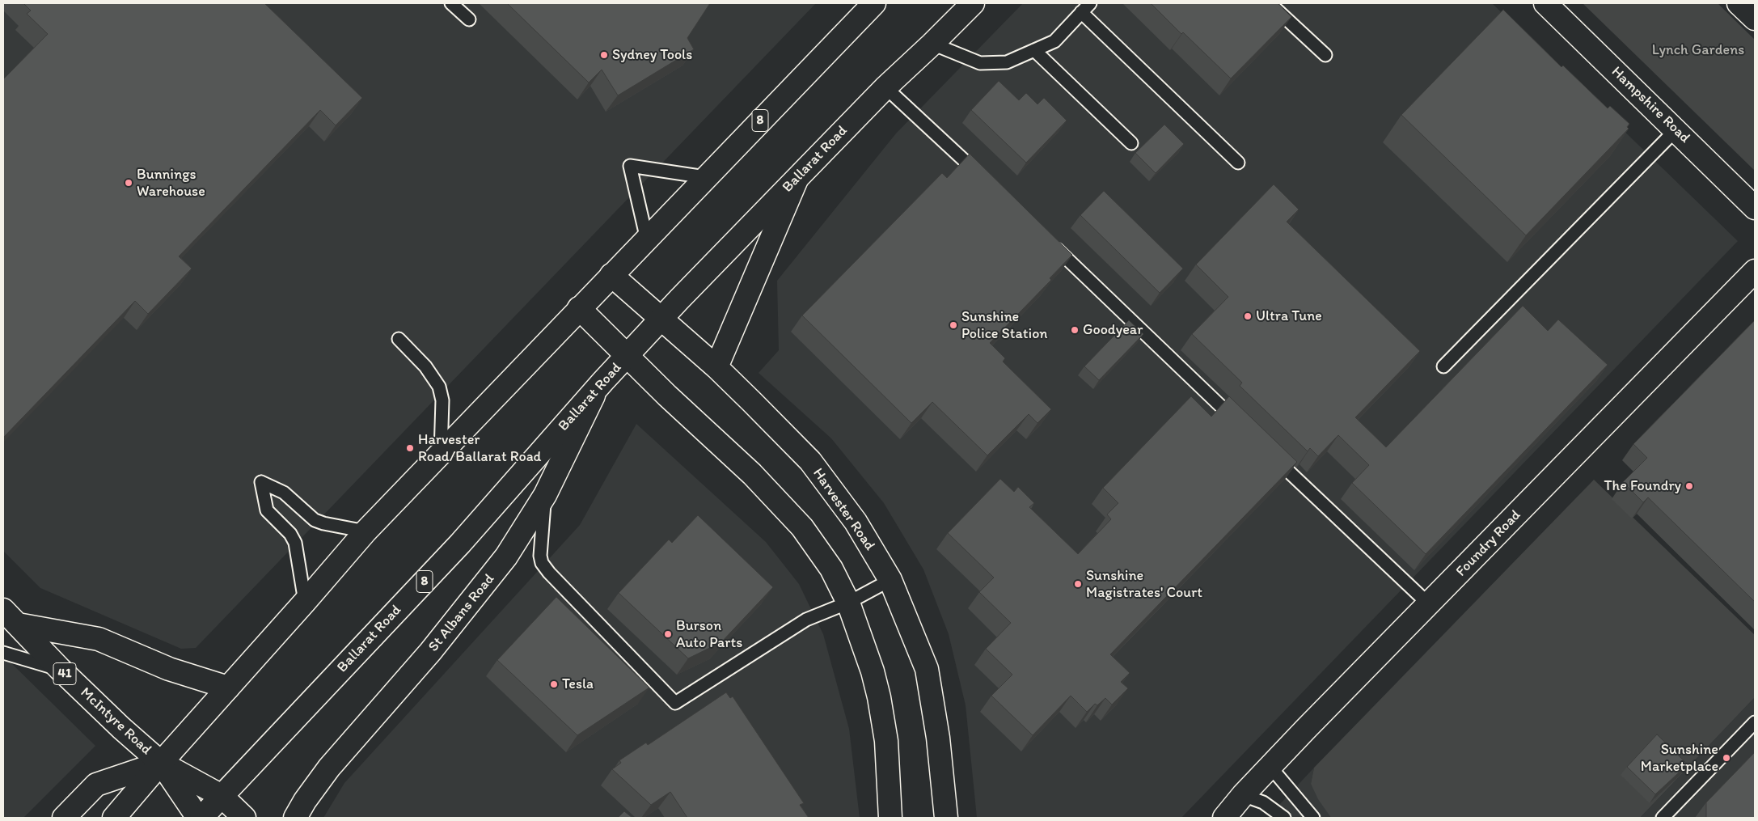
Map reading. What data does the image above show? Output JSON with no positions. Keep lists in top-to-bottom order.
{
  "streets": {
    "main road": [
      "Hampshire Road",
      "8",
      "Ballarat Road",
      "Harvester Road",
      "Foundry Road",
      "St Albans Road",
      "41",
      "McIntyre Road"
    ]
  },
  "crossings": [
    ["8", "Harvester Road"],
    ["8", "41"],
    ["8", "McIntyre Road"],
    ["Ballarat Road", "Harvester Road"],
    ["Ballarat Road", "St Albans Road"],
    ["Ballarat Road", "41"],
    ["41", "McIntyre Road"]
  ],
  "parks": ["Lynch Gardens"],
  "places": [
    "Sydney Tools",
    "Bunnings Warehouse",
    "Ultra Tune",
    "Sunshine Police Station",
    "Goodyear",
    "Harvester Road/Ballarat Road",
    "The Foundry",
    "Sunshine Magistrates' Court",
    "Burson Auto Parts",
    "Tesla",
    "Sunshine Marketplace"
  ]
}
